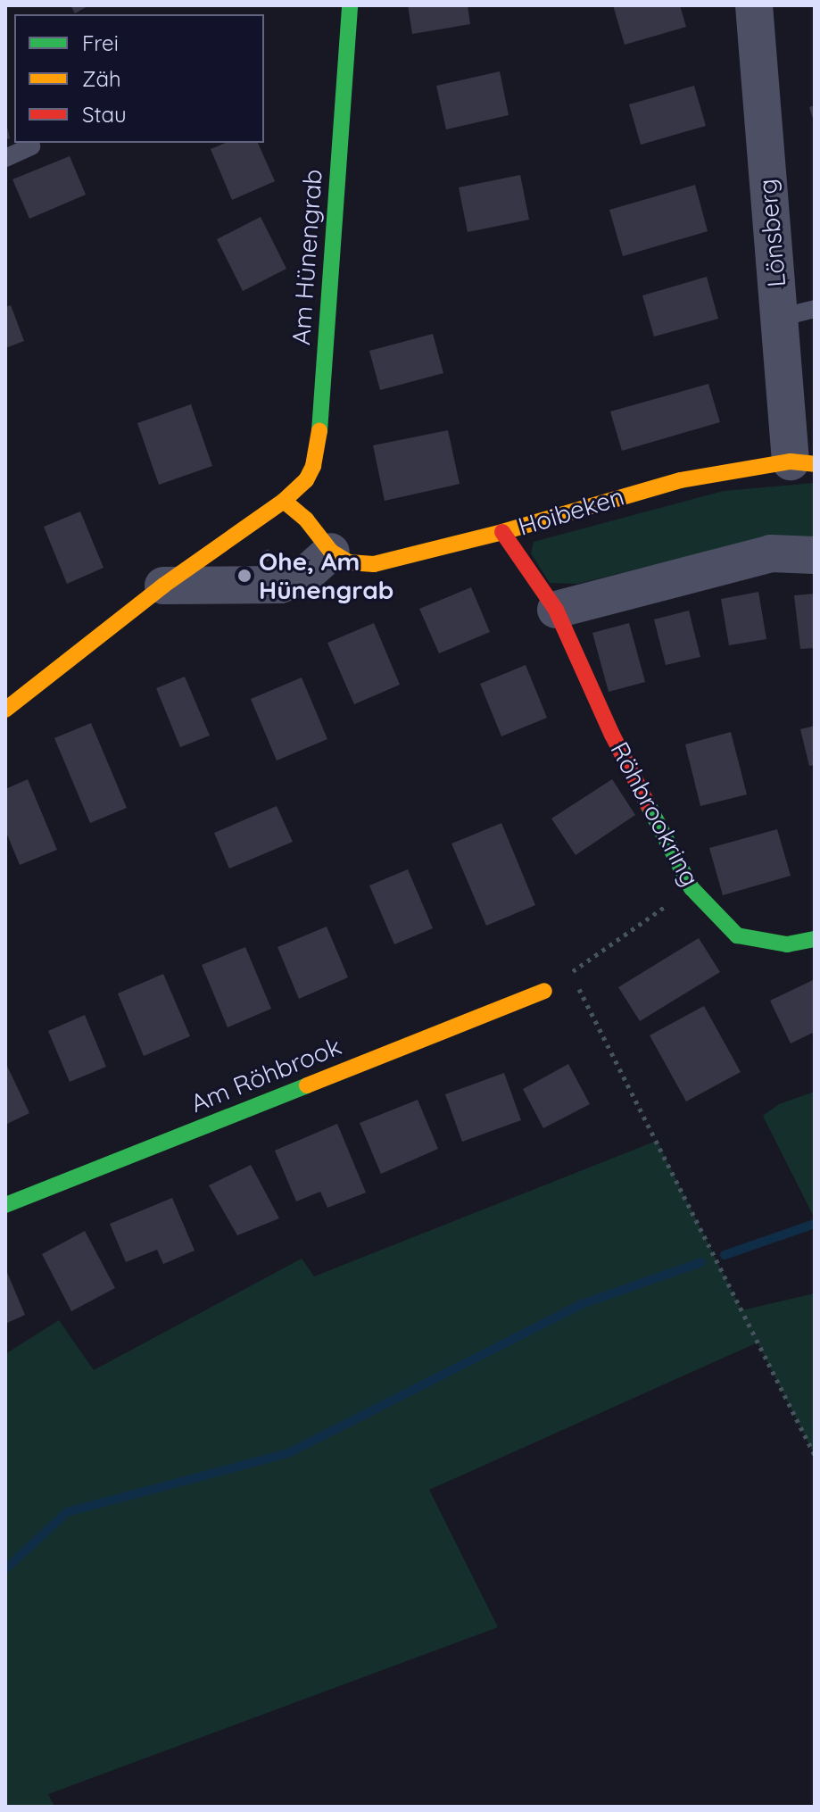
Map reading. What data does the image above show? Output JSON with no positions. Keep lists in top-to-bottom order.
{
  "streets": {
    "street": [
      "Lönsberg",
      "Am Hünengrab",
      "Hoibeken",
      "Röhbrookring",
      "Am Röhbrook"
    ]
  },
  "crossings": [
    ["Lönsberg", "Hoibeken"],
    ["Hoibeken", "Röhbrookring"]
  ],
  "places": ["Ohe, Am Hünengrab"],
  "legend": ["Frei", "Zäh", "Stau"]
}
